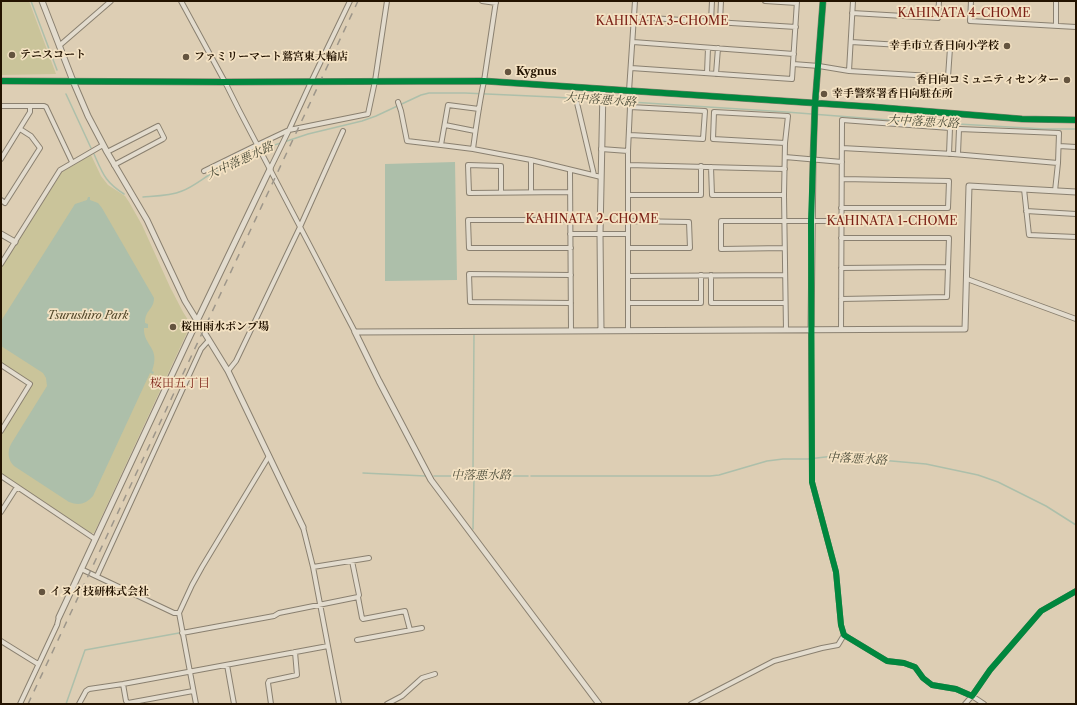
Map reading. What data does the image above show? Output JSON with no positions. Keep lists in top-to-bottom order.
{
  "districts": [
    "KAHINATA 4-CHOME",
    "KAHINATA 3-CHOME",
    "KAHINATA 2-CHOME",
    "KAHINATA 1-CHOME",
    "桜田五丁目"
  ],
  "water": ["大中落悪水路", "中落悪水路"],
  "parks": ["Tsurushiro Park"],
  "places": [
    "幸手市立香日向小学校",
    "テニスコート",
    "ファミリーマート鷲宮東大輪店",
    "Kygnus",
    "香日向コミュニティセンター",
    "幸手警察署香日向駐在所",
    "桜田雨水ポンプ場",
    "イヌイ技研株式会社"
  ]
}
